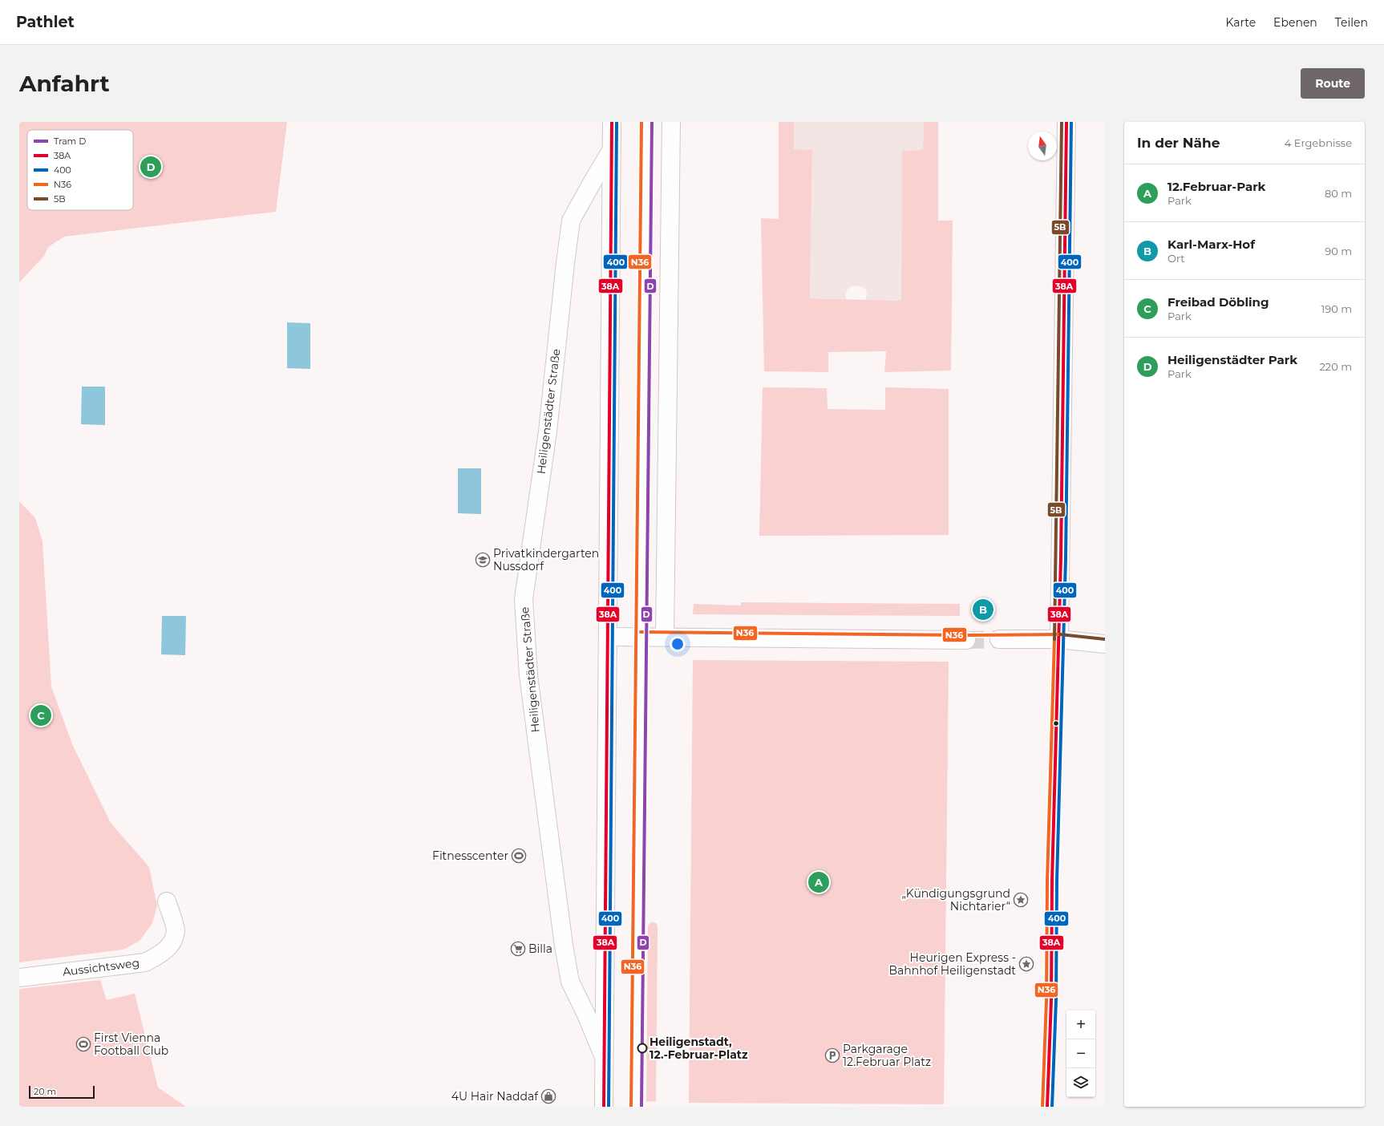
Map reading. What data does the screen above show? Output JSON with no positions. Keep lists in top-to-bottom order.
{
  "streets": {
    "street": ["Heiligenstädter Straße", "Aussichtsweg"]
  },
  "places": {
    "school or university": ["Privatkindergarten Nussdorf"],
    "sports": ["Fitnesscenter", "First Vienna Football Club"],
    "place": ["„Kündigungsgrund Nichtarier“", "Heurigen Express - Bahnhof Heiligenstadt"],
    "supermarket": ["Billa"],
    "other": ["Heiligenstadt, 12.-Februar-Platz"],
    "parking": ["Parkgarage 12.Februar Platz"],
    "shop": ["4U Hair Naddaf"]
  },
  "lines": [
    "tram line D",
    "transit line 38A",
    "transit line 400",
    "transit line N36",
    "transit line 5B"
  ],
  "legend": [
    "Tram D",
    "38A",
    "400",
    "N36",
    "5B"
  ],
  "scale_bar": "20 m",
  "north": "top",
  "page": {
    "header": "Pathlet",
    "nav": ["Karte", "Ebenen", "Teilen"],
    "buttons": "Route",
    "title": "Anfahrt",
    "heading": ["In der Nähe", "4 Ergebnisse"],
    "pins": [
      "D",
      "B",
      "C",
      "A"
    ],
    "list": [
      {
        "mark": "A",
        "name": "12.Februar-Park",
        "note": "Park",
        "value": "80 m"
      },
      {
        "mark": "B",
        "name": "Karl-Marx-Hof",
        "note": "Ort",
        "value": "90 m"
      },
      {
        "mark": "C",
        "name": "Freibad Döbling",
        "note": "Park",
        "value": "190 m"
      },
      {
        "mark": "D",
        "name": "Heiligenstädter Park",
        "note": "Park",
        "value": "220 m"
      }
    ],
    "map_buttons": ["+", "−"],
    "scale": "20 m"
  }
}
